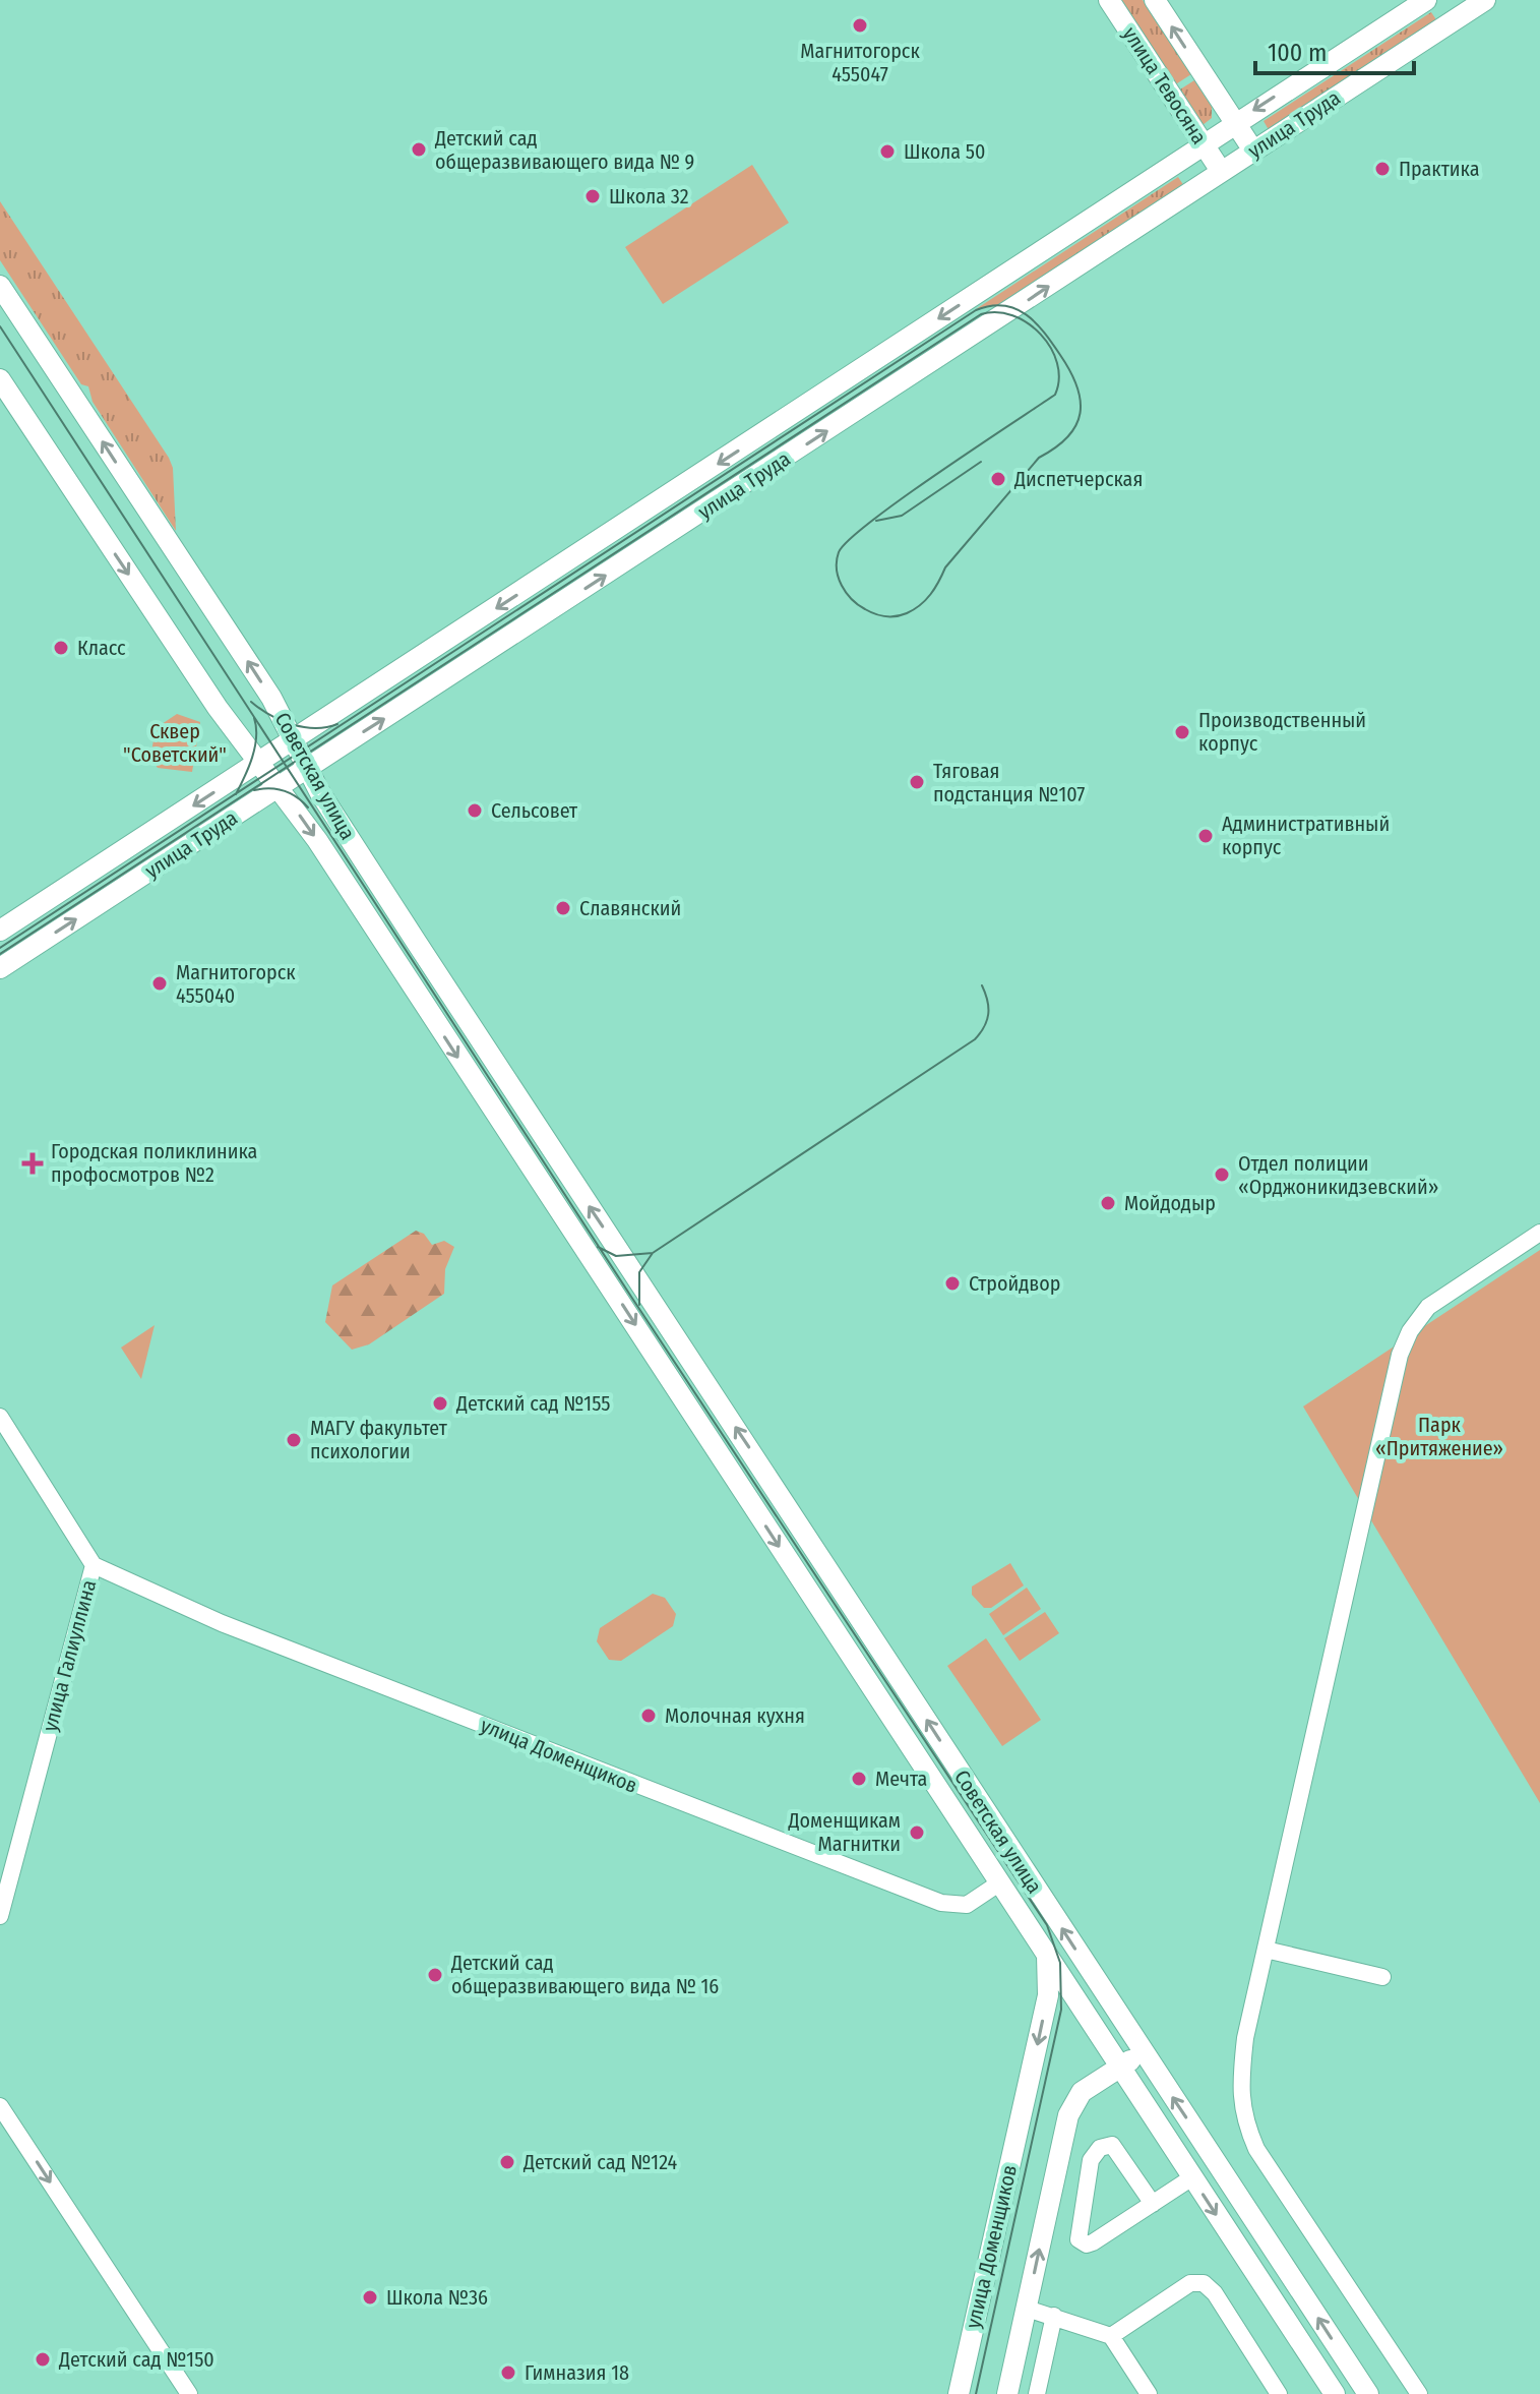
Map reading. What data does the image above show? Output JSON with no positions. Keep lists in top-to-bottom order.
{
  "streets": {
    "main road": [
      "улица Тевосяна",
      "улица Труда",
      "Советская улица",
      "улица Доменщиков"
    ],
    "street": ["улица Галиуллина"]
  },
  "crossings": [
    ["улица Тевосяна", "улица Труда"],
    ["улица Труда", "Советская улица"],
    ["Советская улица", "улица Доменщиков"],
    ["улица Галиуллина", "улица Доменщиков"]
  ],
  "parks": ["Сквер \"Советский\"", "Парк «Притяжение»"],
  "places": {
    "other": [
      "Магнитогорск 455047",
      "Детский сад общеразвивающего вида № 9",
      "Школа 50",
      "Практика",
      "Школа 32",
      "Диспетчерская",
      "Класс",
      "Производственный корпус",
      "Тяговая подстанция №107",
      "Сельсовет",
      "Административный корпус",
      "Славянский",
      "Магнитогорск 455040",
      "Отдел полиции «Орджоникидзевский»",
      "Мойдодыр",
      "Стройдвор",
      "Детский сад №155",
      "МАГУ факультет психологии",
      "Молочная кухня",
      "Мечта",
      "Доменщикам Магнитки",
      "Детский сад общеразвивающего вида № 16",
      "Детский сад №124",
      "Школа №36",
      "Детский сад №150",
      "Гимназия 18"
    ],
    "health": ["Городская поликлиника профосмотров №2"]
  },
  "scale_bar": "100 m"
}
